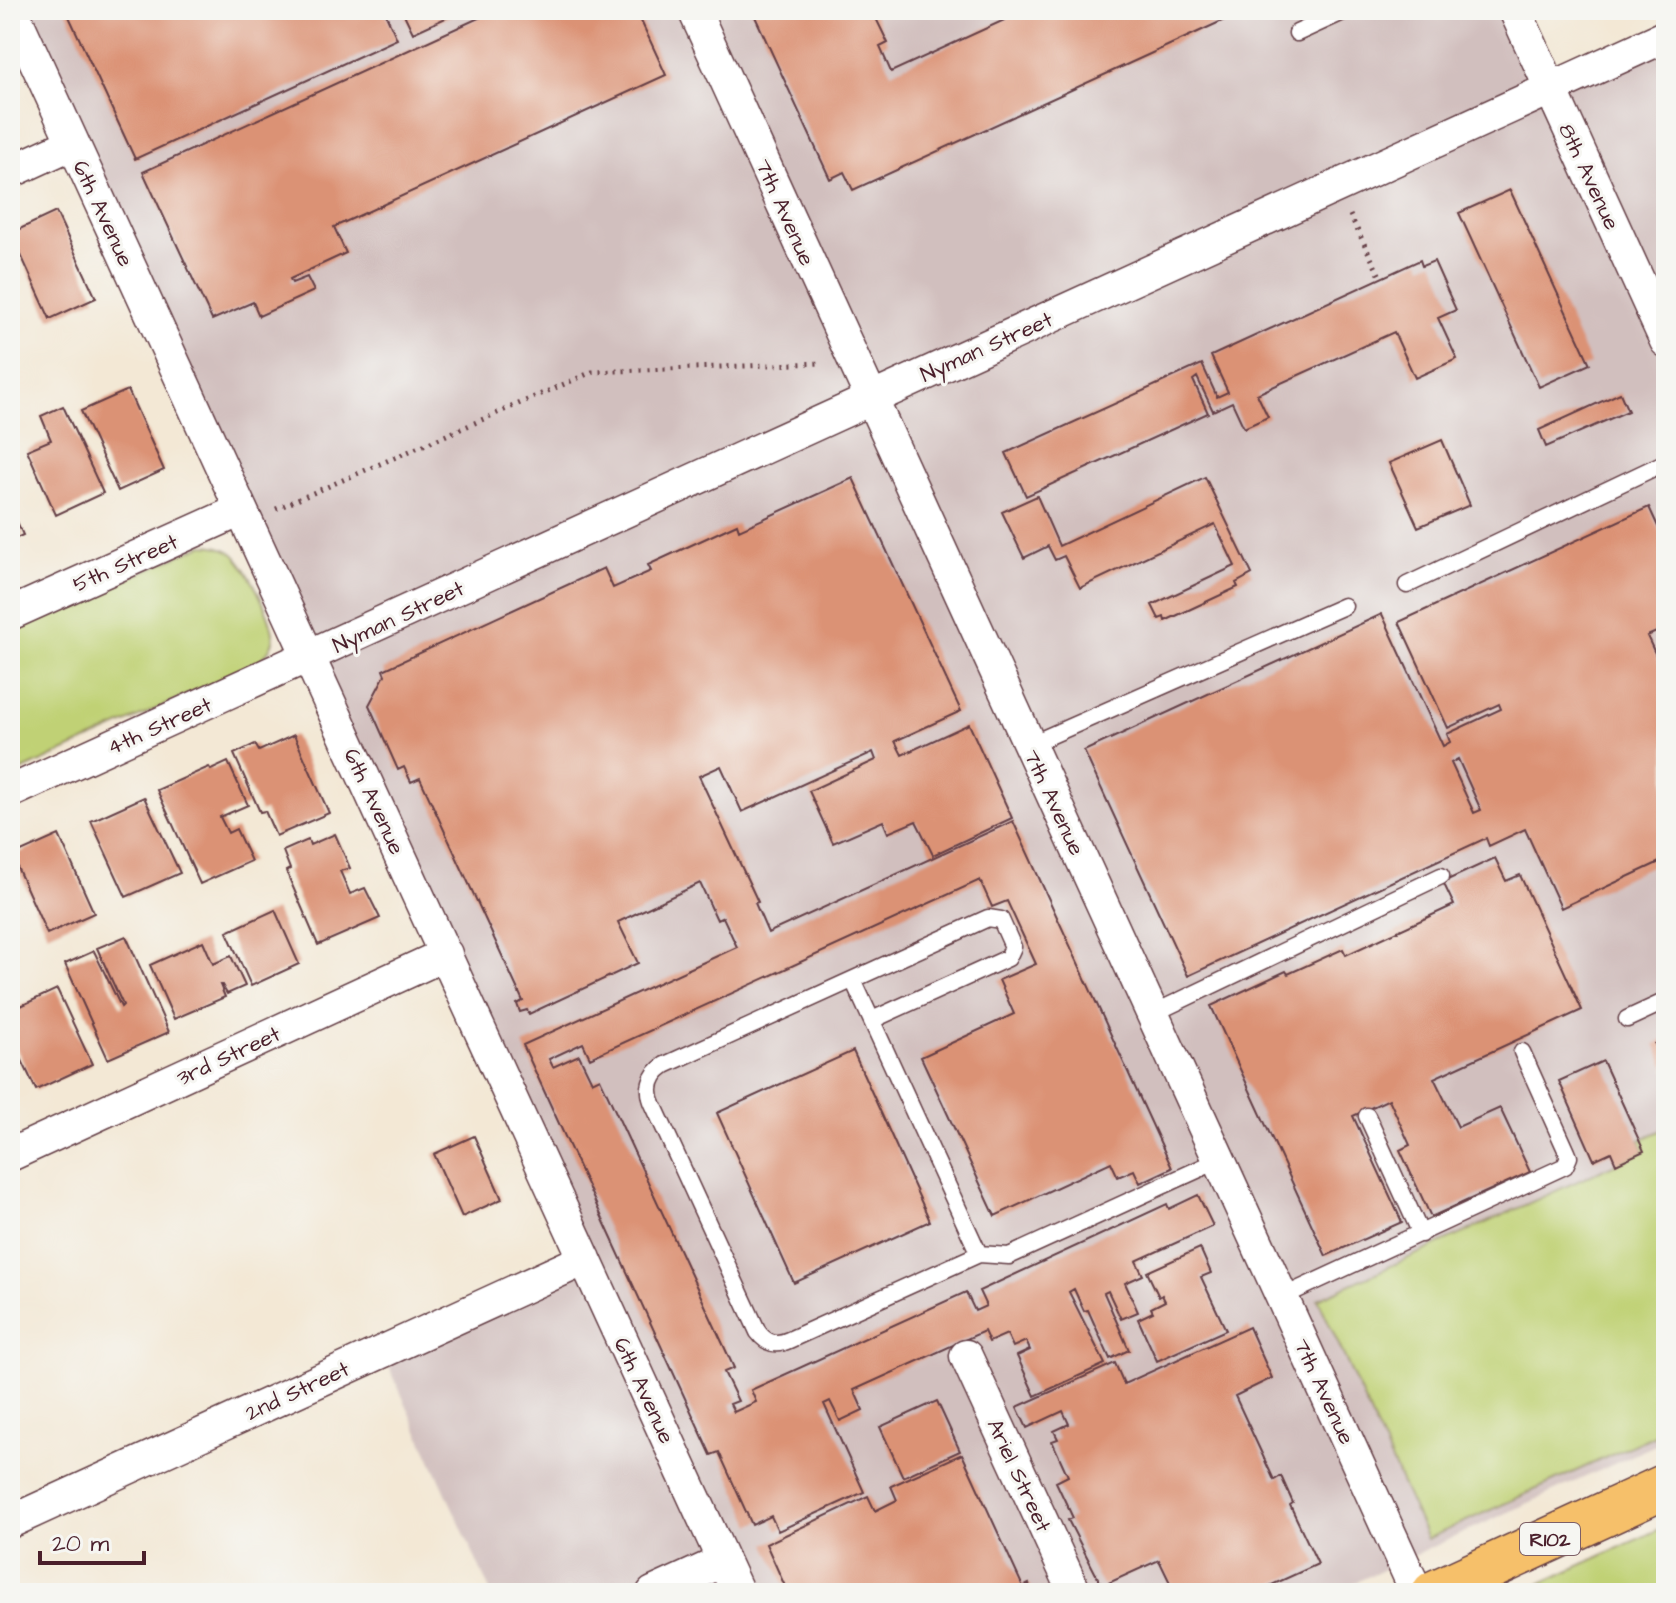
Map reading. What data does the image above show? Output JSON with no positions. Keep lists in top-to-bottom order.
{
  "streets": {
    "main road": ["R102"],
    "street": [
      "8th Avenue",
      "7th Avenue",
      "6th Avenue",
      "Nyman Street",
      "5th Street",
      "4th Street",
      "3rd Street",
      "2nd Street",
      "Ariel Street"
    ]
  },
  "crossings": [
    ["8th Avenue", "Nyman Street"],
    ["7th Avenue", "Nyman Street"],
    ["6th Avenue", "Nyman Street"],
    ["6th Avenue", "5th Street"],
    ["6th Avenue", "4th Street"],
    ["6th Avenue", "3rd Street"],
    ["6th Avenue", "2nd Street"],
    ["Nyman Street", "4th Street"]
  ],
  "scale_bar": "20 m"
}
